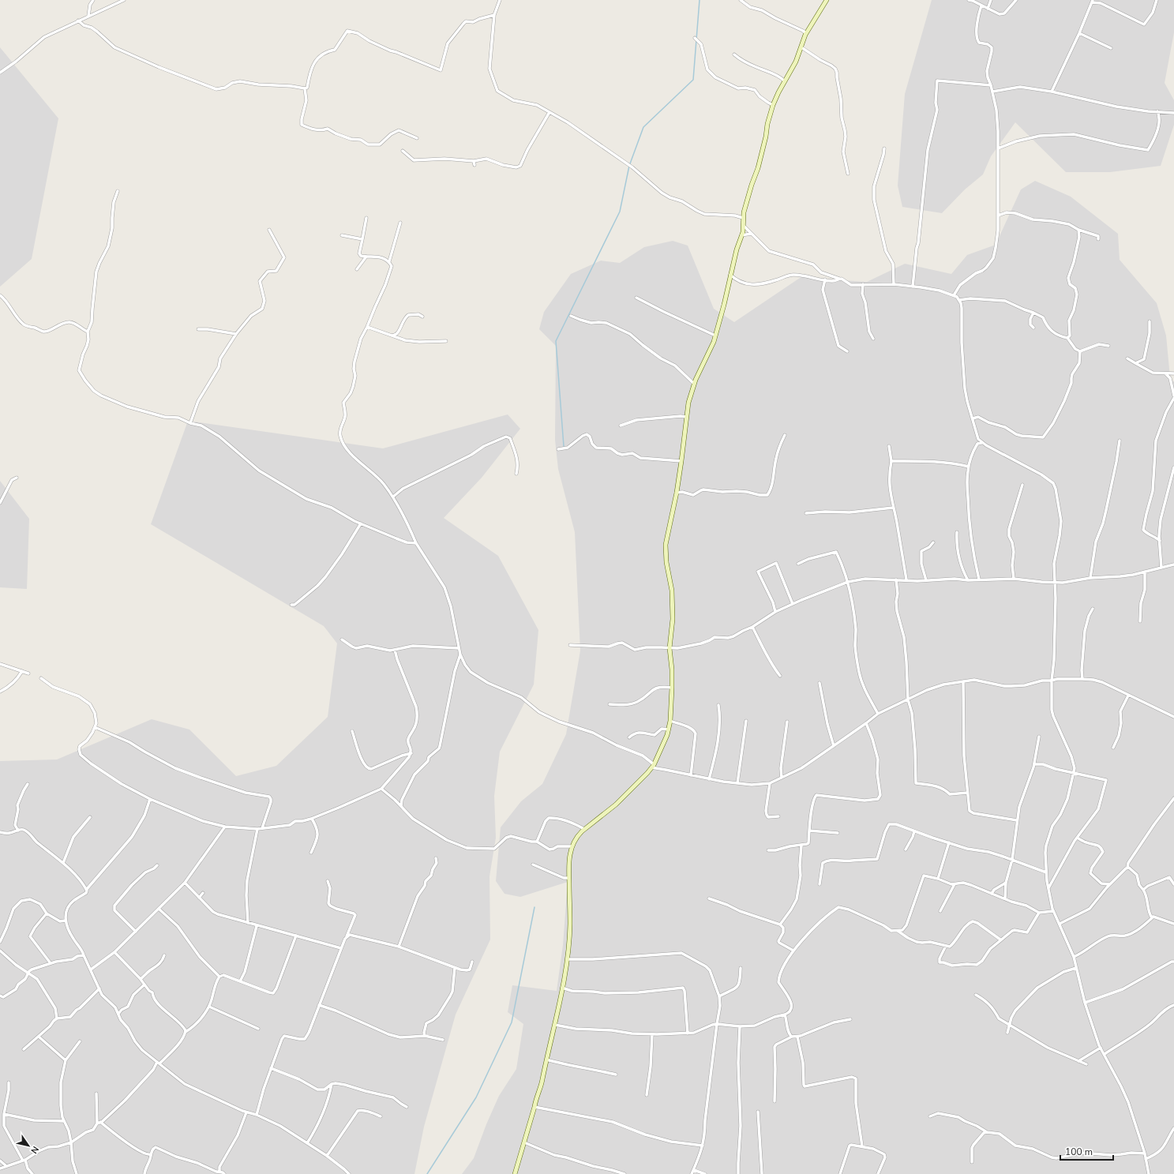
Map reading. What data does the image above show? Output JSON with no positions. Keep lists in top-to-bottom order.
{
  "scale_bar": "100 m",
  "north": "bottom right"
}
